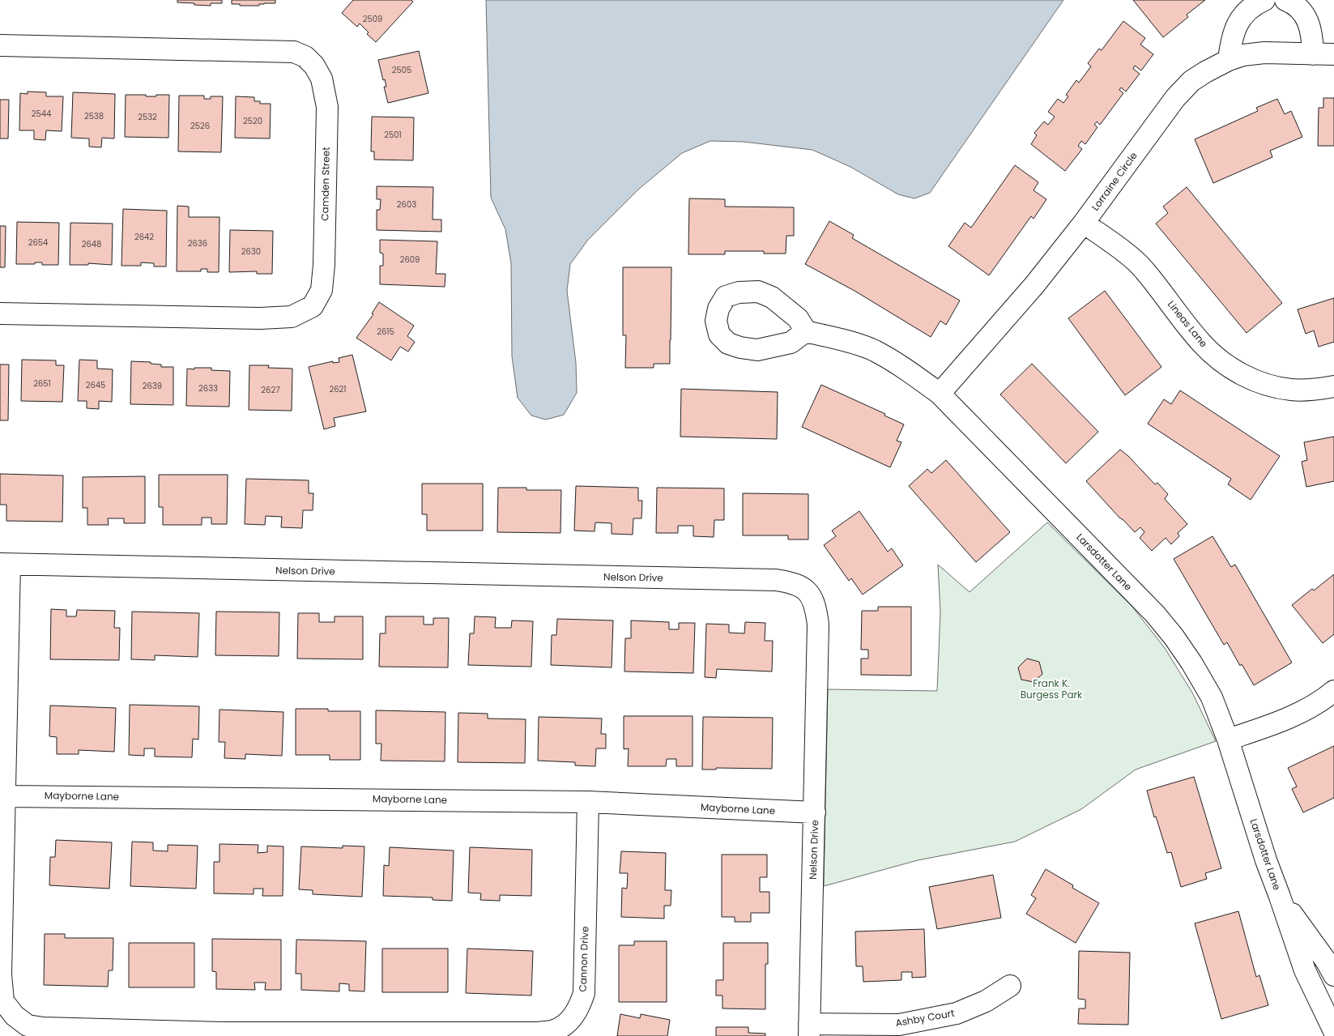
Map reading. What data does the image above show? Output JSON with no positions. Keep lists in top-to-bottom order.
{
  "streets": {
    "street": [
      "Lorraine Circle",
      "Camden Street",
      "Lineas Lane",
      "Larsdotter Lane",
      "Nelson Drive",
      "Mayborne Lane",
      "Cannon Drive",
      "Ashby Court"
    ]
  },
  "crossings": [
    ["Lorraine Circle", "Lineas Lane"],
    ["Lorraine Circle", "Larsdotter Lane"],
    ["Nelson Drive", "Mayborne Lane"],
    ["Nelson Drive", "Cannon Drive"],
    ["Nelson Drive", "Ashby Court"],
    ["Mayborne Lane", "Cannon Drive"]
  ],
  "parks": ["Frank K. Burgess Park"],
  "house_numbers": [
    "2509",
    "2505",
    "2544",
    "2538",
    "2532",
    "2520",
    "2526",
    "2501",
    "2603",
    "2642",
    "2654",
    "2636",
    "2648",
    "2630",
    "2609",
    "2615",
    "2651",
    "2645",
    "2639",
    "2633",
    "2621",
    "2627"
  ]
}
